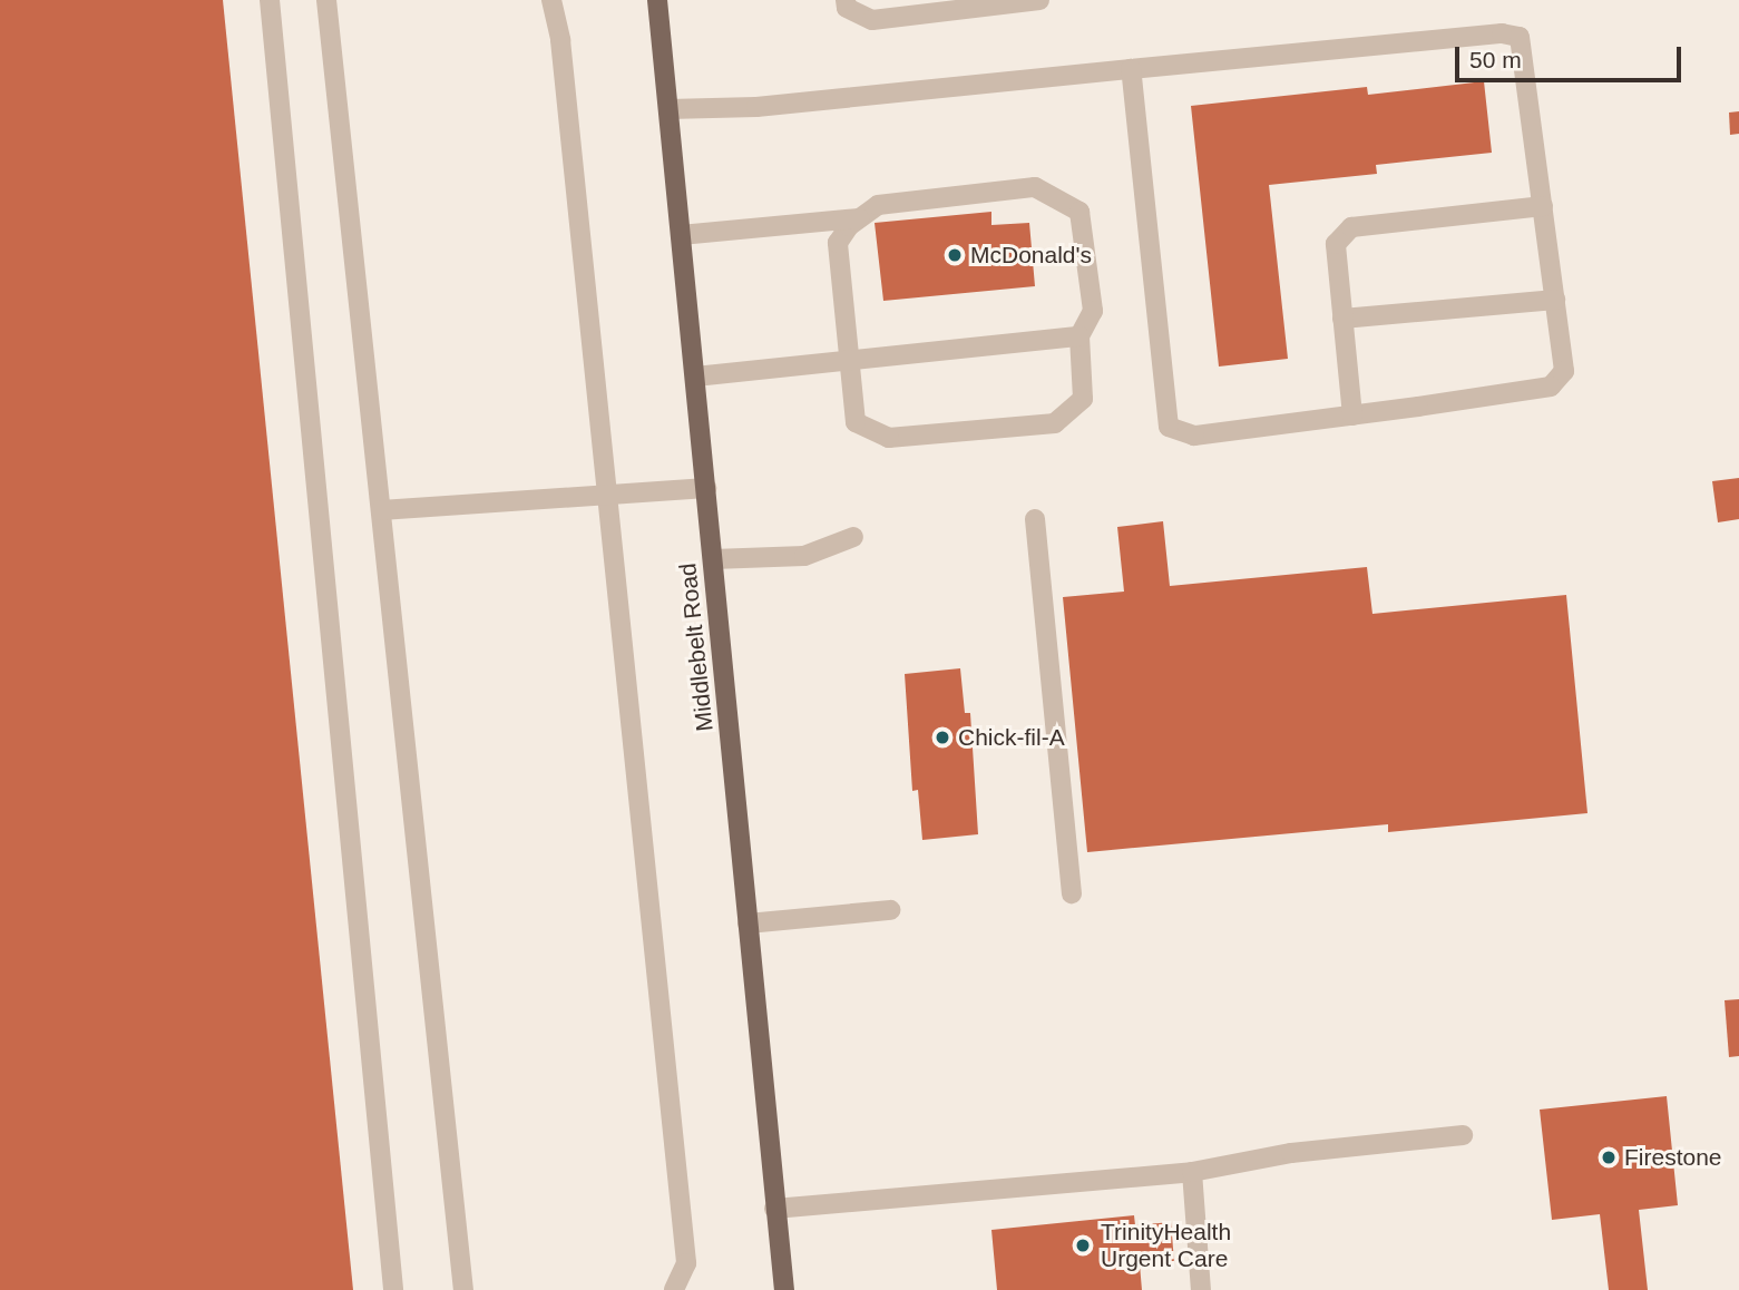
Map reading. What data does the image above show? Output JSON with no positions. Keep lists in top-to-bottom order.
{
  "streets": {
    "main road": ["Middlebelt Road"]
  },
  "places": [
    "McDonald's",
    "Chick-fil-A",
    "Firestone",
    "TrinityHealth Urgent Care"
  ],
  "scale_bar": "50 m"
}
